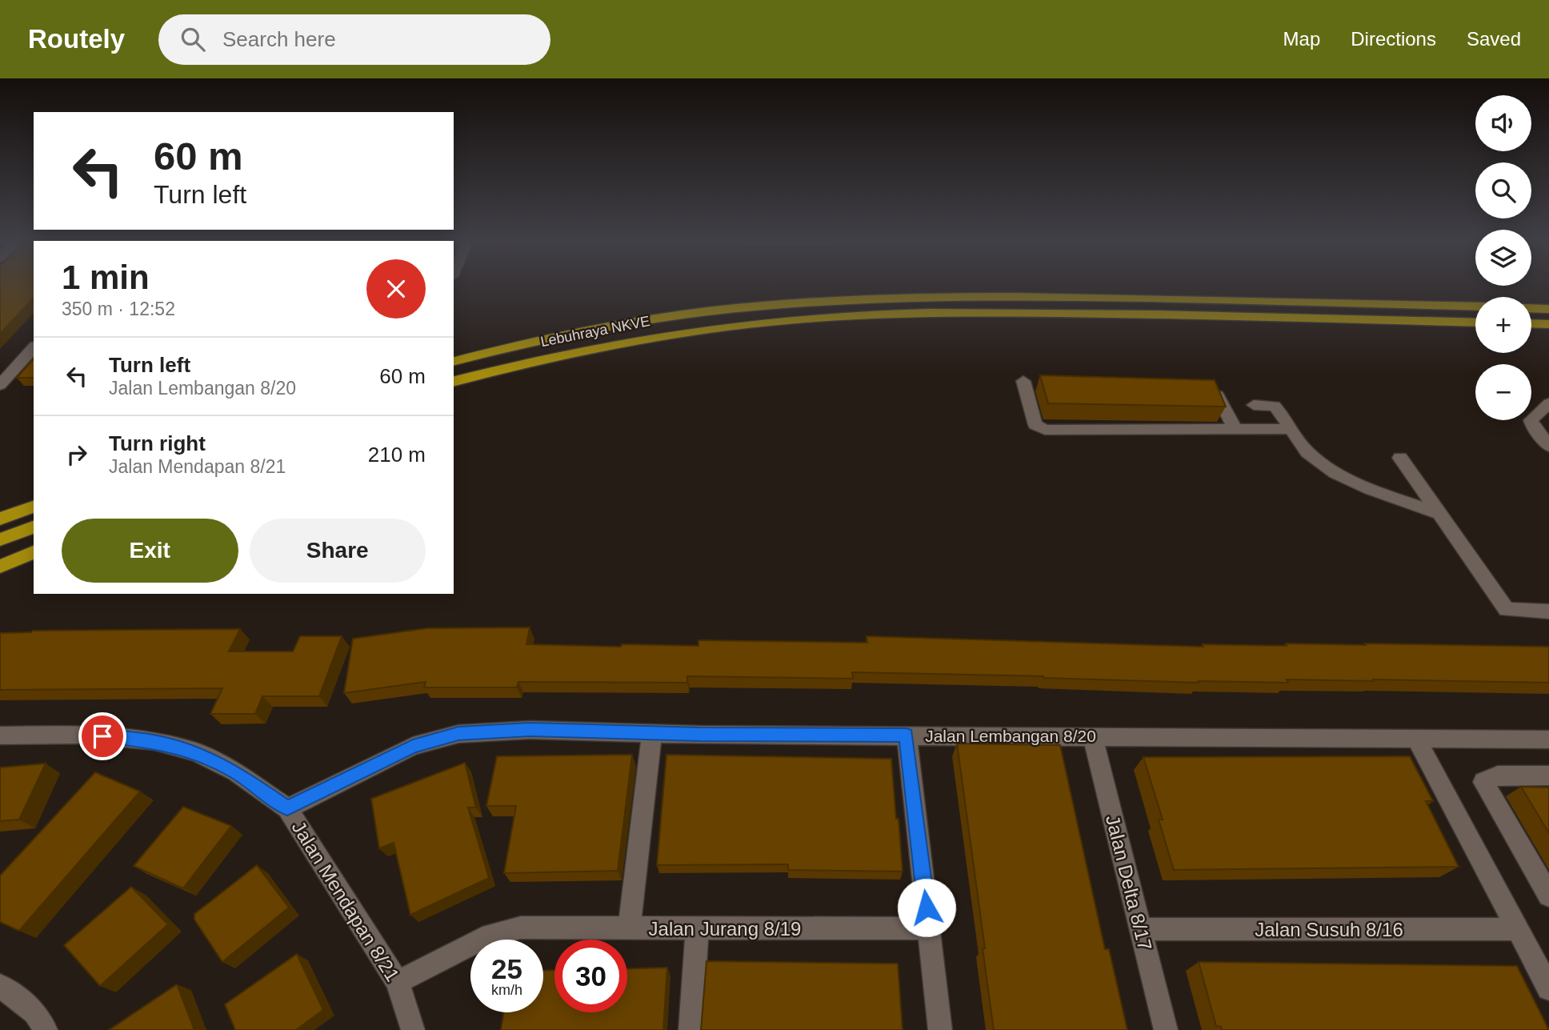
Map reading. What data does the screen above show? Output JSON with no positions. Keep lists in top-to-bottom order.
{
  "streets": {
    "highway": ["Lebuhraya NKVE"],
    "street": [
      "Jalan Lembangan 8/20",
      "Jalan Delta 8/17",
      "Jalan Mendapan 8/21",
      "Jalan Jurang 8/19",
      "Jalan Susuh 8/16"
    ]
  },
  "crossings": [
    ["Jalan Lembangan 8/20", "Jalan Delta 8/17"],
    ["Jalan Lembangan 8/20", "Jalan Mendapan 8/21"],
    ["Jalan Delta 8/17", "Jalan Susuh 8/16"],
    ["Jalan Mendapan 8/21", "Jalan Jurang 8/19"]
  ],
  "page": {
    "header": "Routely",
    "search": "Search here",
    "nav": ["Map", "Directions", "Saved"],
    "map_buttons": ["+", "−"],
    "turn": ["60 m", "Turn left"],
    "heading": ["1 min", "350 m · 12:52"],
    "list": [
      {
        "name": "Turn left",
        "note": "Jalan Lembangan 8/20",
        "value": "60 m"
      },
      {
        "name": "Turn right",
        "note": "Jalan Mendapan 8/21",
        "value": "210 m"
      }
    ],
    "buttons": ["Exit", "Share"],
    "speed": "25 km/h",
    "limit": "30"
  }
}
